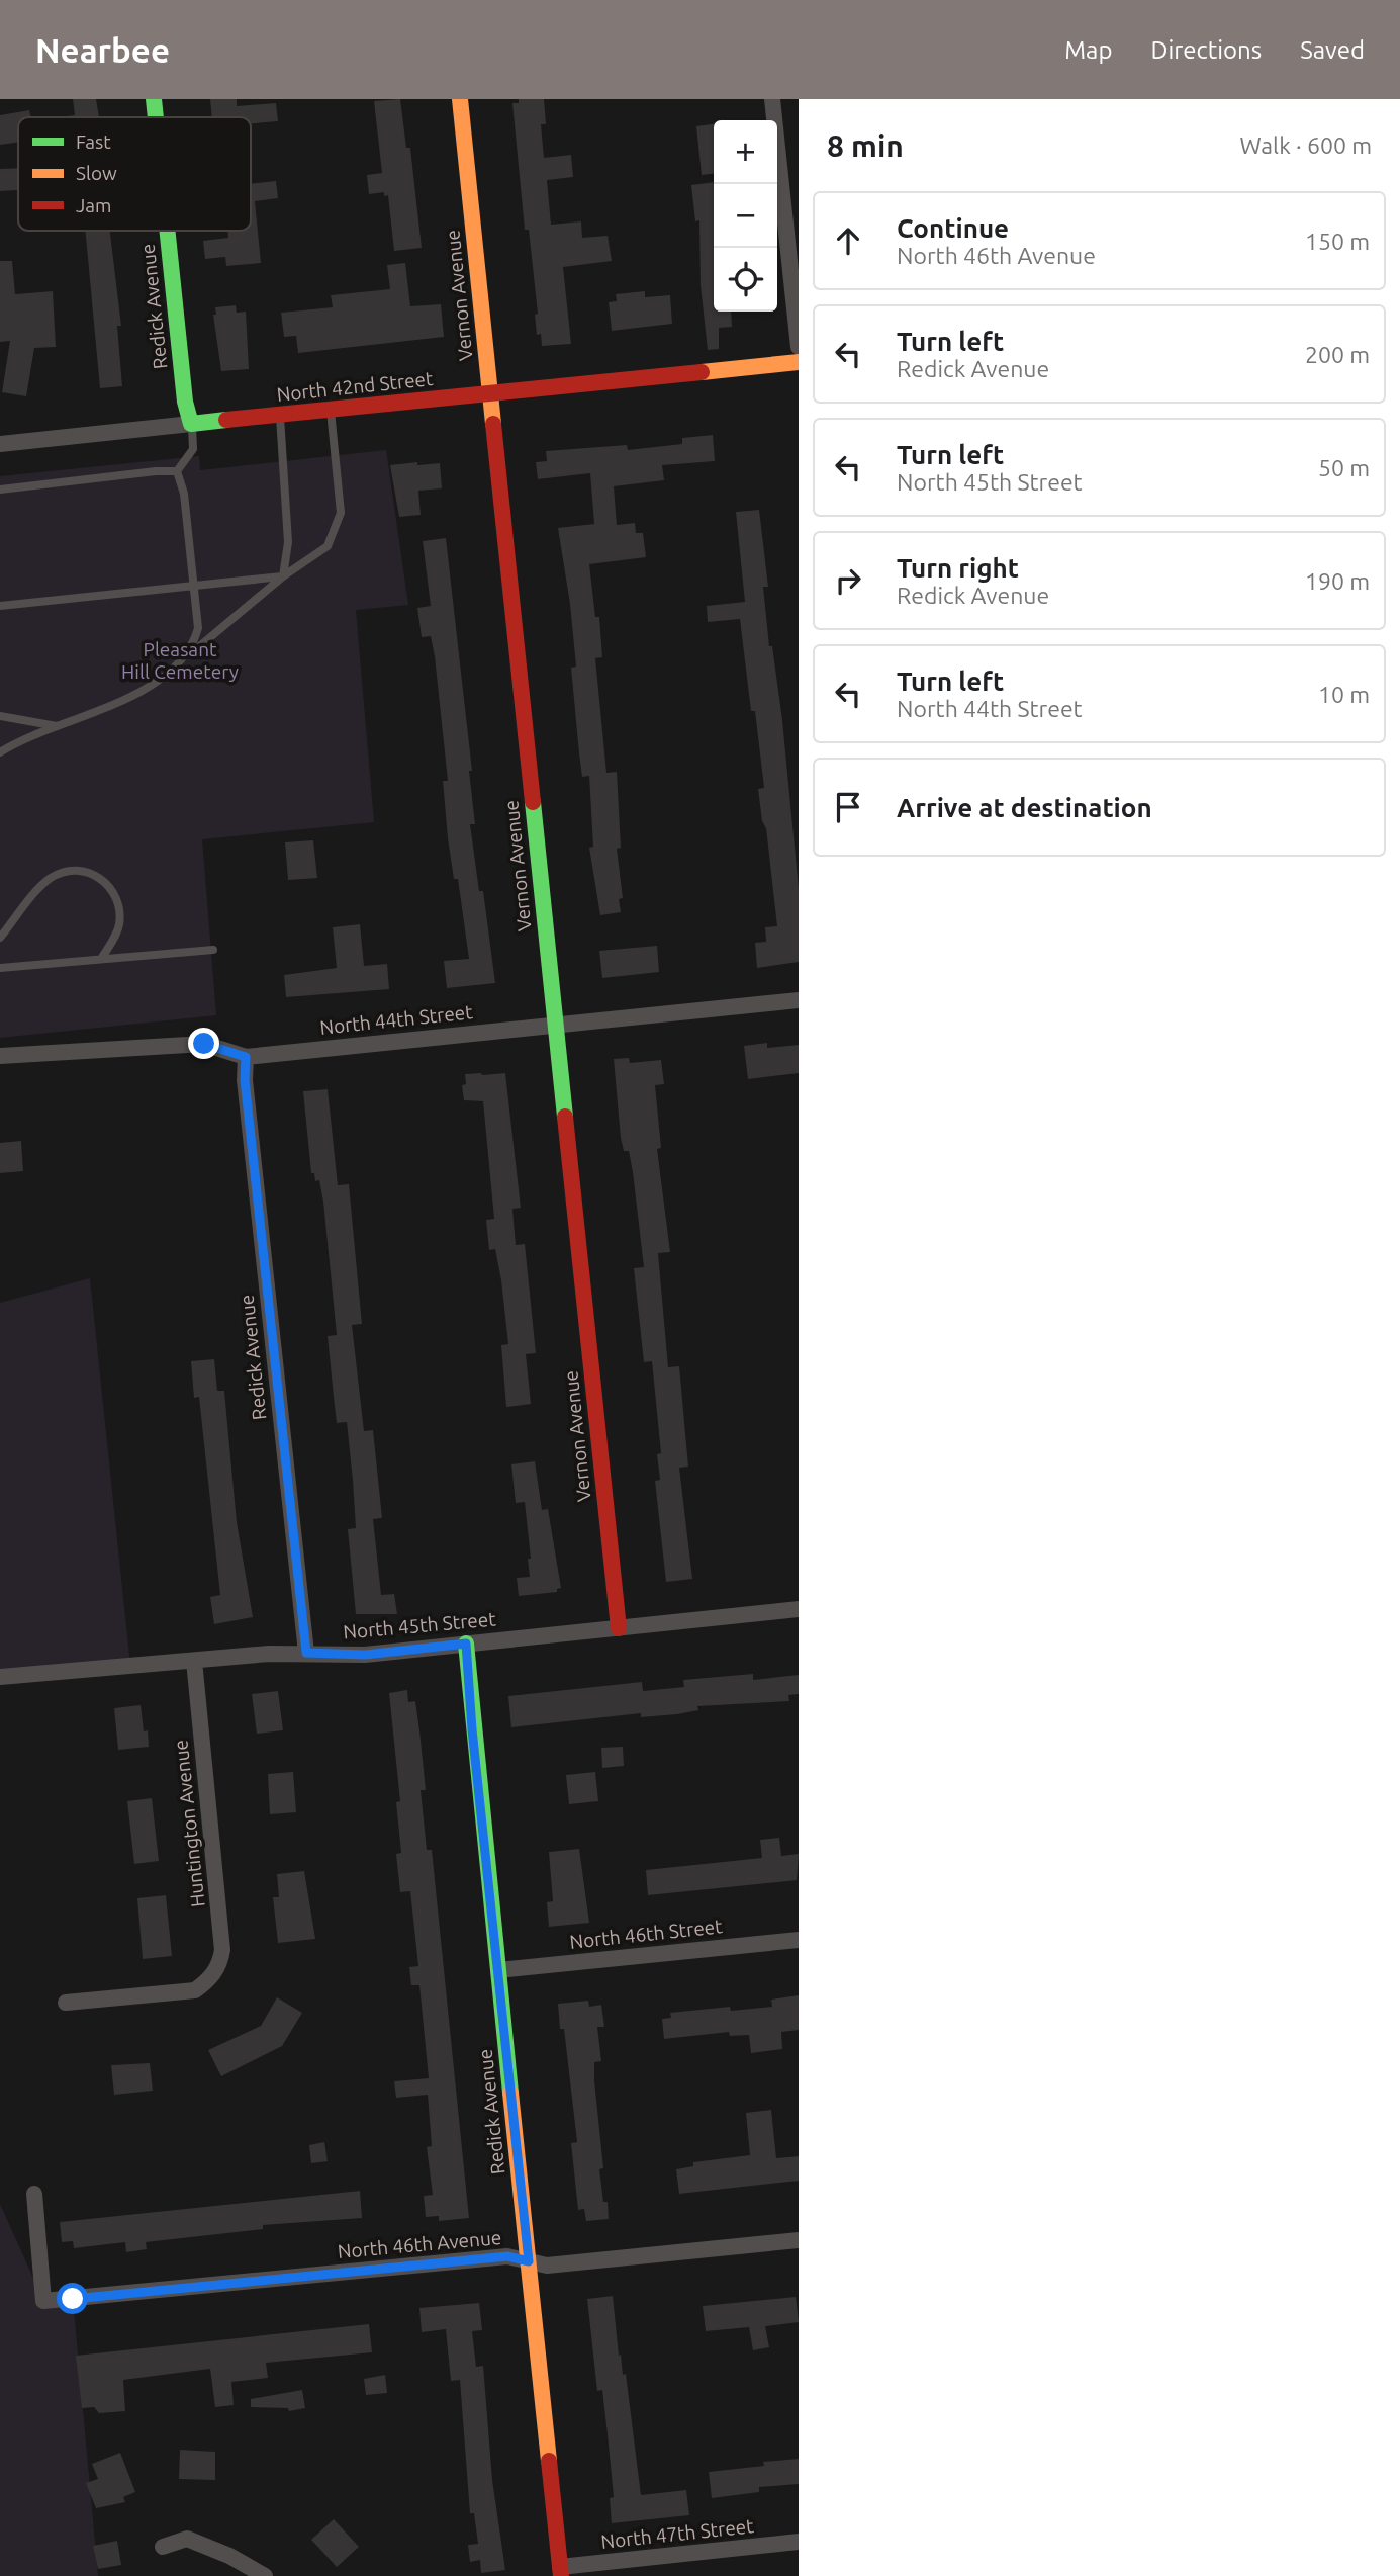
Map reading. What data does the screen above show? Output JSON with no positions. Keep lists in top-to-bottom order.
{
  "streets": {
    "street": [
      "Vernon Avenue",
      "Redick Avenue",
      "North 42nd Street",
      "North 44th Street",
      "North 45th Street",
      "Huntington Avenue",
      "North 46th Street",
      "North 46th Avenue",
      "North 47th Street"
    ]
  },
  "crossings": [
    ["Vernon Avenue", "North 42nd Street"],
    ["Vernon Avenue", "North 44th Street"],
    ["Vernon Avenue", "North 45th Street"],
    ["Redick Avenue", "North 42nd Street"],
    ["Redick Avenue", "North 44th Street"],
    ["Redick Avenue", "North 45th Street"],
    ["Redick Avenue", "North 46th Street"],
    ["Redick Avenue", "North 46th Avenue"],
    ["Redick Avenue", "North 47th Street"],
    ["North 45th Street", "Huntington Avenue"]
  ],
  "parks": ["Pleasant Hill Cemetery"],
  "legend": ["Fast", "Slow", "Jam"],
  "page": {
    "header": "Nearbee",
    "nav": ["Map", "Directions", "Saved"],
    "heading": ["8 min", "Walk · 600 m"],
    "map_buttons": ["+", "−"],
    "list": [
      ["Continue", "North 46th Avenue", "150 m"],
      ["Turn left", "Redick Avenue", "200 m"],
      ["Turn left", "North 45th Street", "50 m"],
      ["Turn right", "Redick Avenue", "190 m"],
      ["Turn left", "North 44th Street", "10 m"],
      "Arrive at destination"
    ]
  }
}
